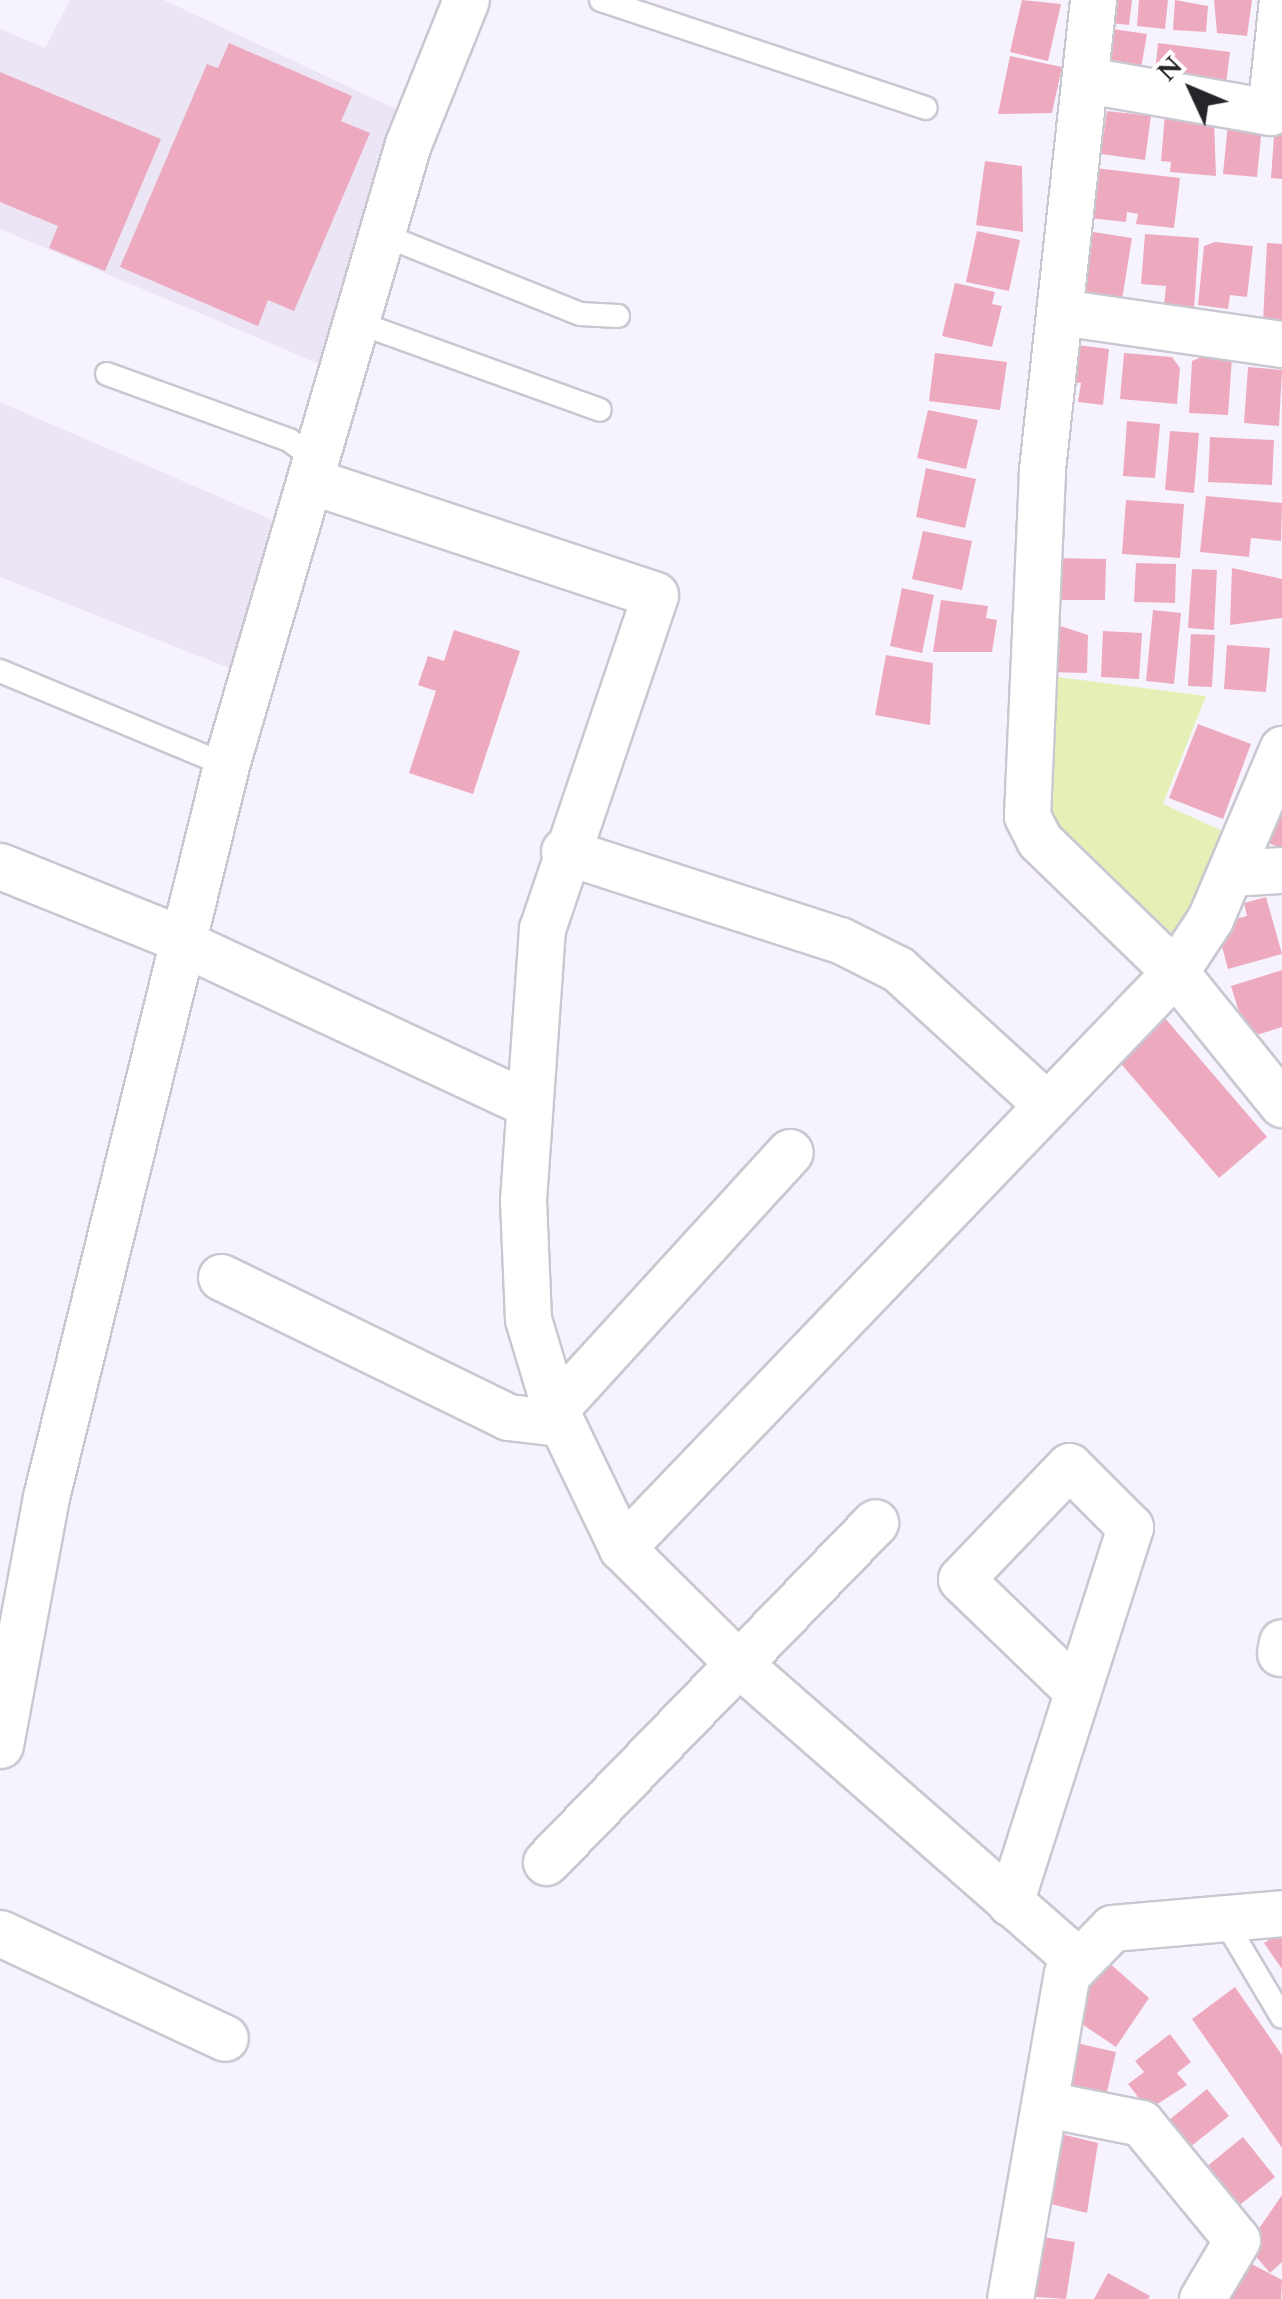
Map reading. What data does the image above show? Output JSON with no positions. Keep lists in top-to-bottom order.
{
  "north": "top left"
}
